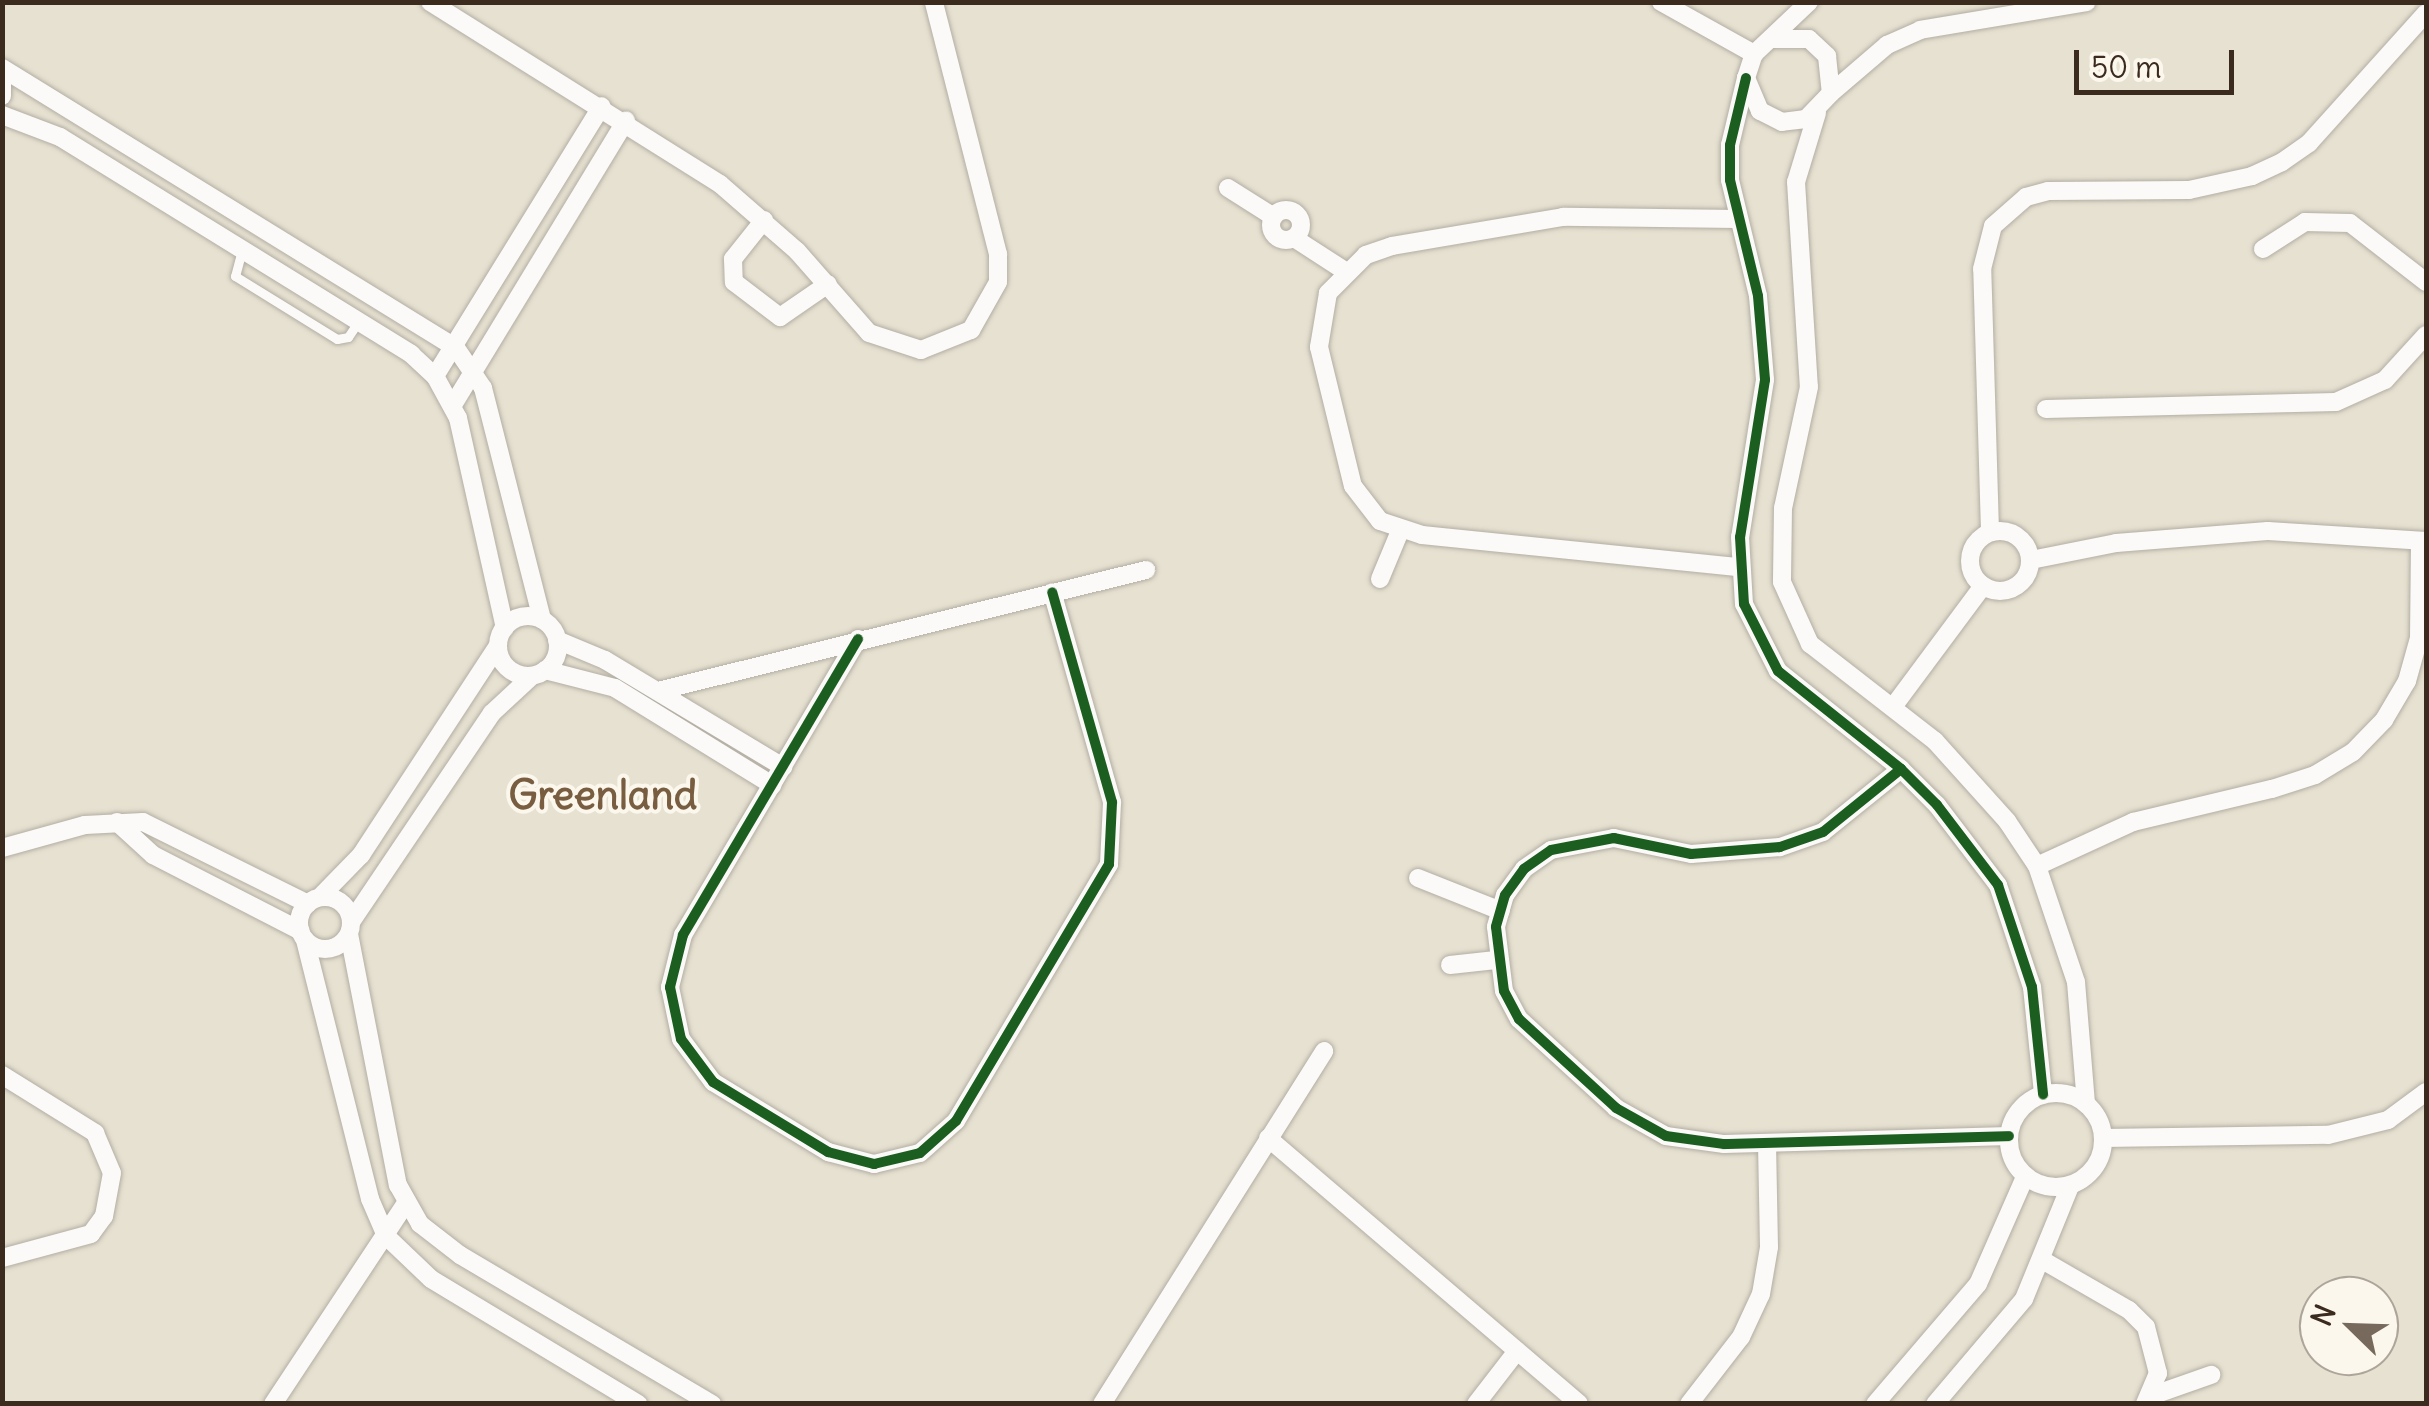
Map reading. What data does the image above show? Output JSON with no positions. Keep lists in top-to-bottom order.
{
  "districts": ["Greenland"],
  "scale_bar": "50 m",
  "north": "top left"
}
